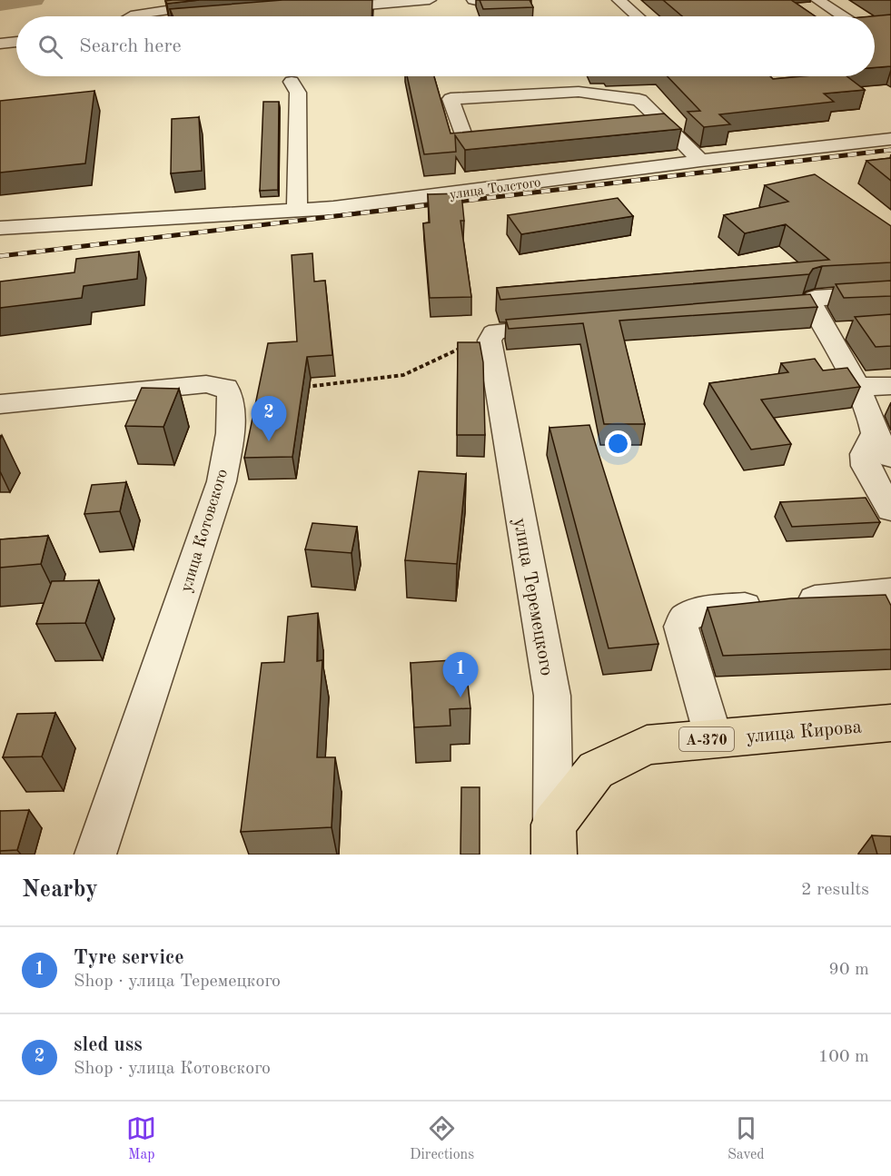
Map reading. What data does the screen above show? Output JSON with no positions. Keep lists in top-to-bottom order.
{
  "streets": {
    "highway": ["улица Кирова", "А-370"],
    "street": ["улица Толстого", "улица Котовского", "улица Теремецкого"]
  },
  "crossings": [
    ["улица Теремецкого", "улица Кирова"]
  ],
  "page": {
    "search": "Search here",
    "pins": ["2", "1"],
    "heading": ["Nearby", "2 results"],
    "list": [
      {
        "mark": "1",
        "name": "Tyre service",
        "note": "Shop · улица Теремецкого",
        "value": "90 m"
      },
      {
        "mark": "2",
        "name": "sled uss",
        "note": "Shop · улица Котовского",
        "value": "100 m"
      }
    ],
    "nav": ["Map", "Directions", "Saved"]
  }
}
